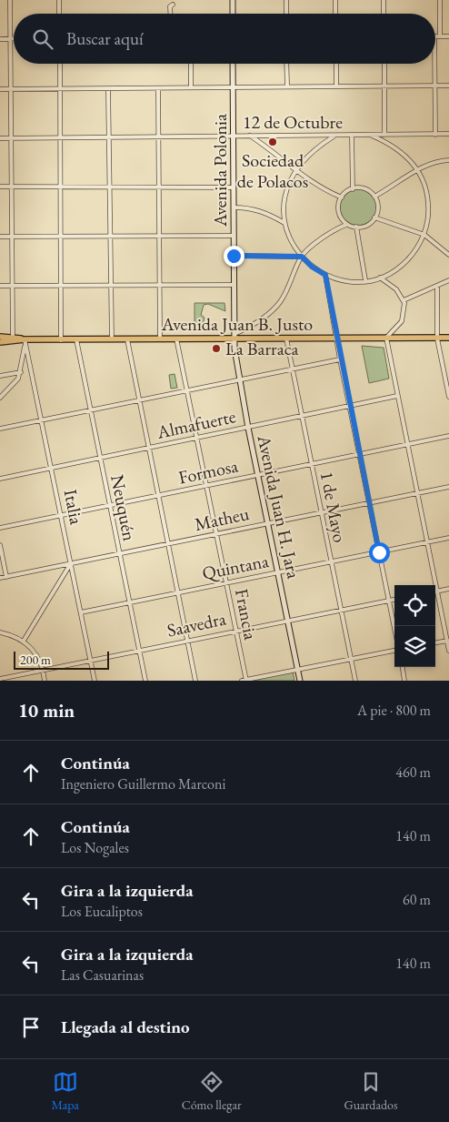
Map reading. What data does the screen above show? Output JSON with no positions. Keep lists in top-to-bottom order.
{
  "streets": {
    "main road": ["Avenida Polonia", "Avenida Juan B. Justo", "Avenida Juan H. Jara"],
    "street": [
      "12 de Octubre",
      "Almafuerte",
      "Formosa",
      "Italia",
      "1 de Mayo",
      "Neuquén",
      "Matheu",
      "Quintana",
      "Francia",
      "Saavedra"
    ]
  },
  "crossings": [
    ["12 de Octubre", "Avenida Polonia"],
    ["Avenida Polonia", "Avenida Juan B. Justo"],
    ["Avenida Polonia", "Avenida Juan H. Jara"],
    ["Avenida Juan B. Justo", "Italia"],
    ["Avenida Juan B. Justo", "Avenida Juan H. Jara"],
    ["Avenida Juan B. Justo", "1 de Mayo"],
    ["Avenida Juan B. Justo", "Neuquén"],
    ["Avenida Juan B. Justo", "Francia"],
    ["Almafuerte", "Italia"],
    ["Almafuerte", "Avenida Juan H. Jara"],
    ["Almafuerte", "1 de Mayo"],
    ["Almafuerte", "Neuquén"],
    ["Almafuerte", "Francia"],
    ["Formosa", "Italia"],
    ["Formosa", "Avenida Juan H. Jara"],
    ["Formosa", "1 de Mayo"],
    ["Formosa", "Neuquén"],
    ["Formosa", "Francia"],
    ["Italia", "Matheu"],
    ["Italia", "Quintana"],
    ["Italia", "Saavedra"],
    ["Avenida Juan H. Jara", "Matheu"],
    ["Avenida Juan H. Jara", "Quintana"],
    ["Avenida Juan H. Jara", "Saavedra"],
    ["1 de Mayo", "Matheu"],
    ["1 de Mayo", "Quintana"],
    ["1 de Mayo", "Saavedra"],
    ["Neuquén", "Matheu"],
    ["Neuquén", "Quintana"],
    ["Neuquén", "Saavedra"],
    ["Matheu", "Francia"],
    ["Quintana", "Francia"],
    ["Francia", "Saavedra"]
  ],
  "places": ["Sociedad de Polacos", "La Barraca"],
  "scale_bar": "200 m",
  "page": {
    "search": "Buscar aquí",
    "scale": "200 m",
    "heading": ["10 min", "A pie · 800 m"],
    "list": [
      ["Continúa", "Ingeniero Guillermo Marconi", "460 m"],
      ["Continúa", "Los Nogales", "140 m"],
      ["Gira a la izquierda", "Los Eucaliptos", "60 m"],
      ["Gira a la izquierda", "Las Casuarinas", "140 m"],
      "Llegada al destino"
    ],
    "nav": ["Mapa", "Cómo llegar", "Guardados"]
  }
}
